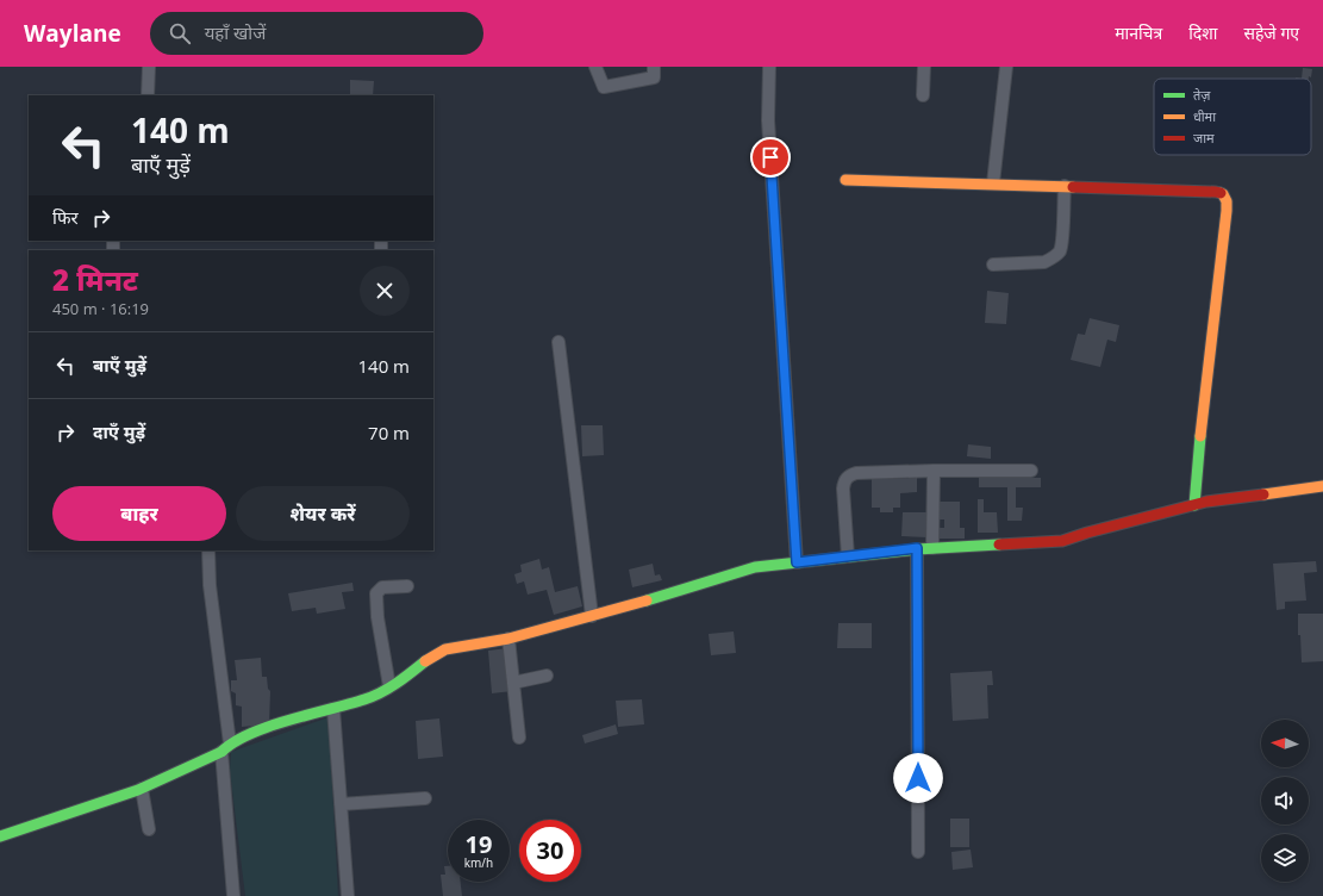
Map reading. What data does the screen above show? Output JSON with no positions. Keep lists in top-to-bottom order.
{
  "legend": ["तेज़", "धीमा", "जाम"],
  "north": "left",
  "page": {
    "header": "Waylane",
    "search": "यहाँ खोजें",
    "nav": ["मानचित्र", "दिशा", "सहेजे गए"],
    "turn": ["140 m", "बाएँ मुड़ें"],
    "then": "फिर",
    "heading": ["2 मिनट", "450 m · 16:19"],
    "list": [
      {
        "name": "बाएँ मुड़ें",
        "value": "140 m"
      },
      {
        "name": "दाएँ मुड़ें",
        "value": "70 m"
      }
    ],
    "buttons": ["बाहर", "शेयर करें"],
    "speed": "19 km/h",
    "limit": "30"
  }
}
